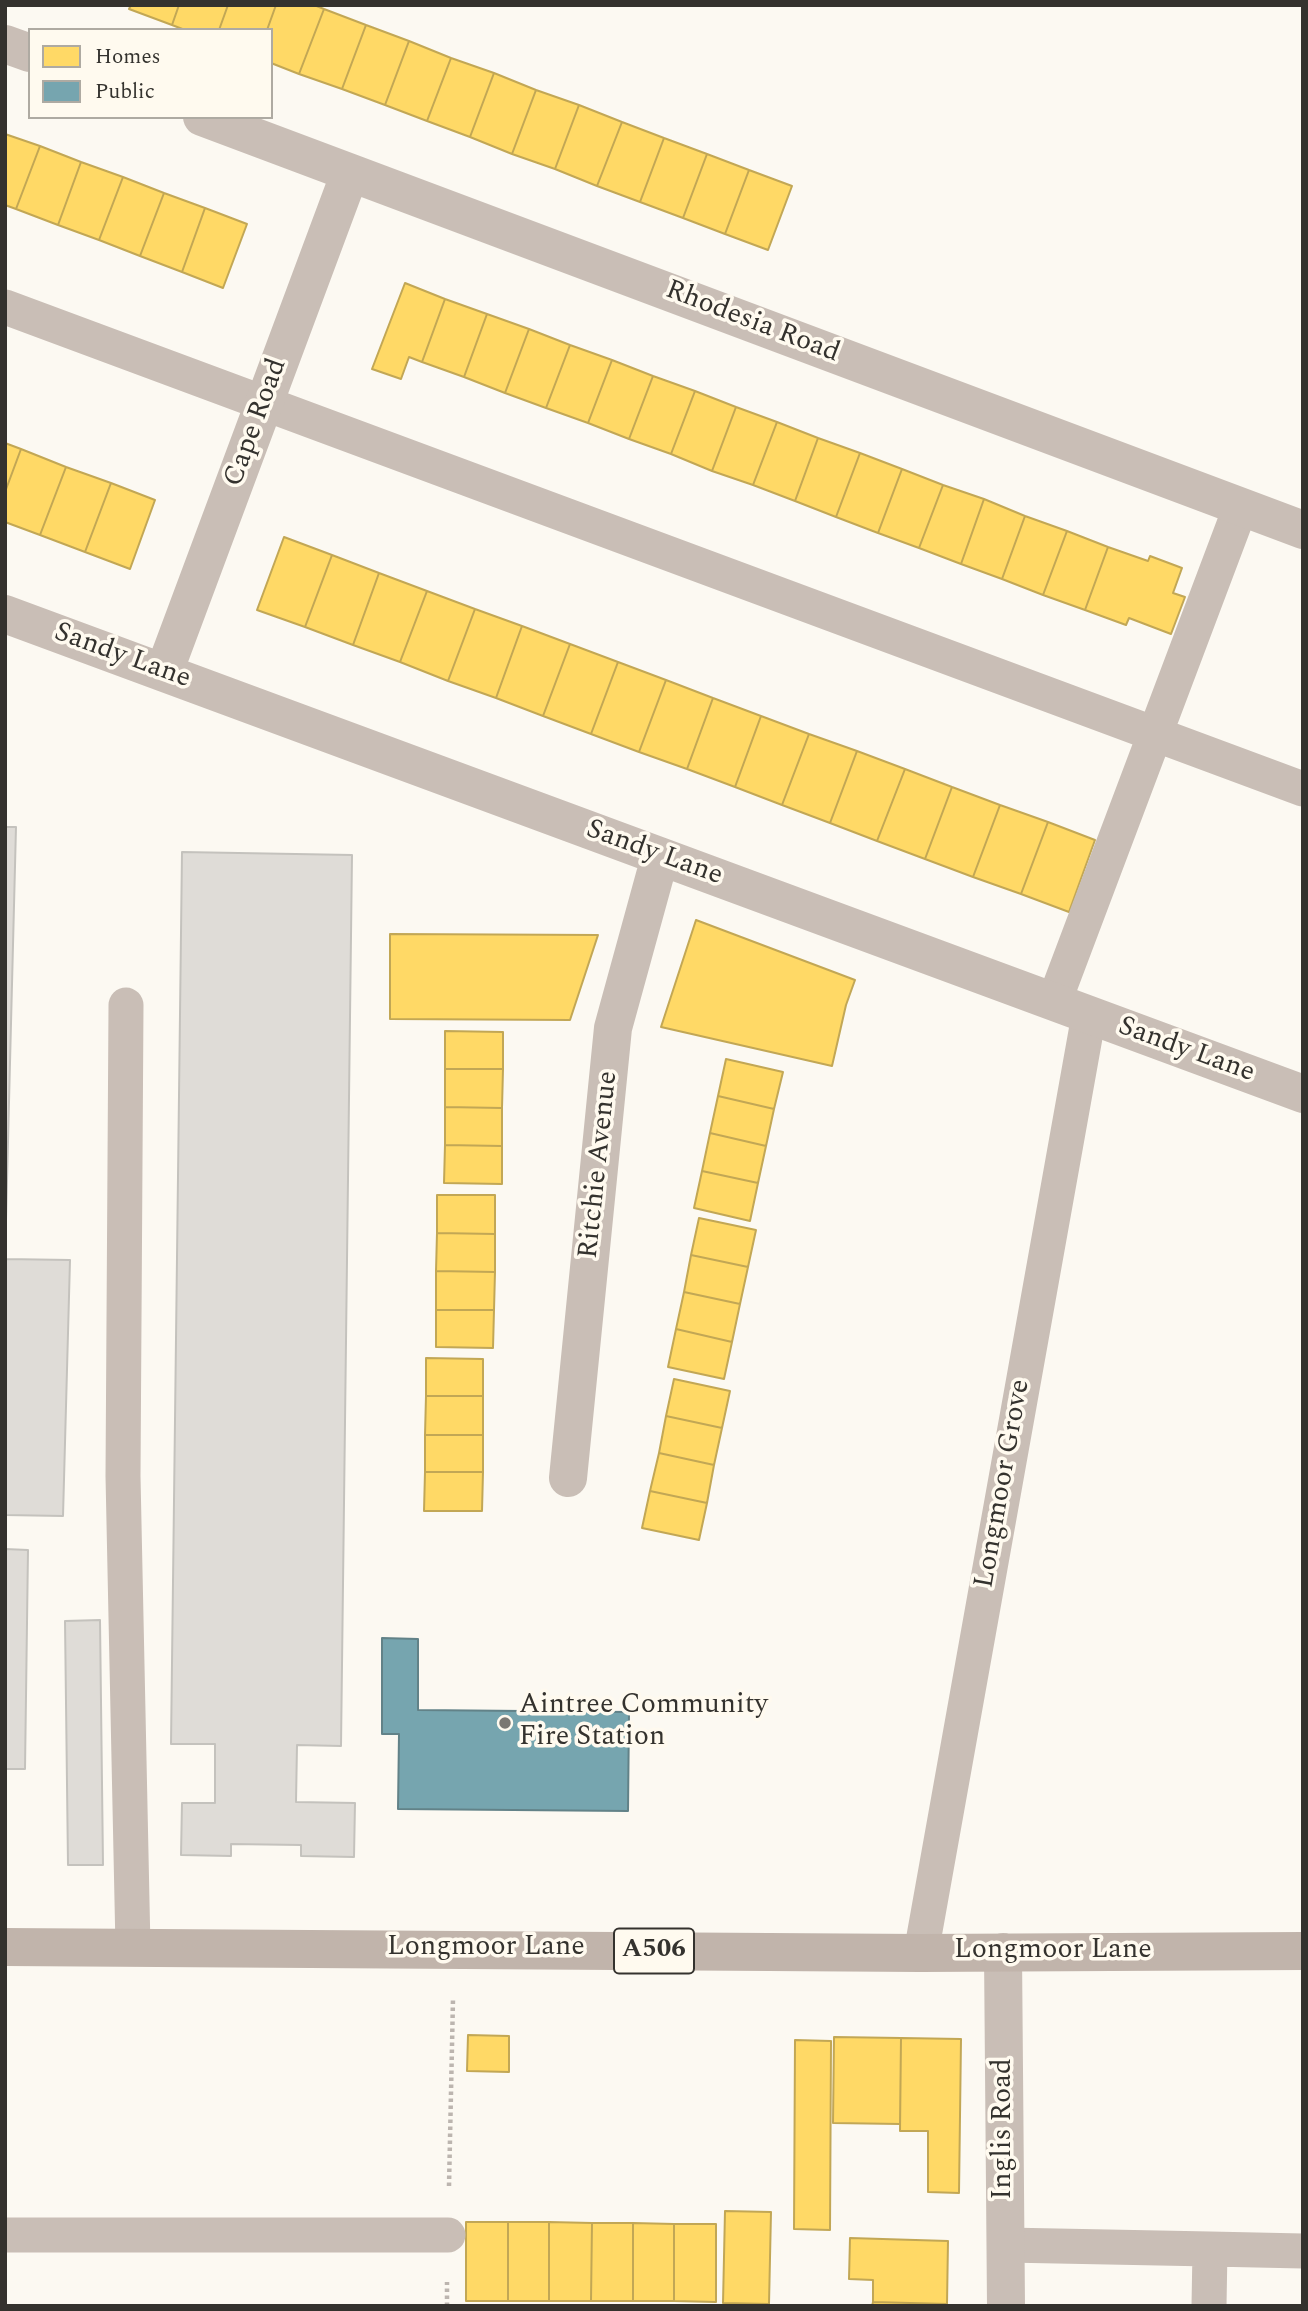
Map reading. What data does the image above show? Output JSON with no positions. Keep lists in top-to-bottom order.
{
  "streets": {
    "main road": ["Longmoor Lane", "A506"],
    "street": [
      "Rhodesia Road",
      "Cape Road",
      "Sandy Lane",
      "Ritchie Avenue",
      "Inglis Road"
    ],
    "lane": ["Longmoor Grove"]
  },
  "crossings": [
    ["Rhodesia Road", "Cape Road"],
    ["Rhodesia Road", "Longmoor Grove"],
    ["Cape Road", "Sandy Lane"],
    ["Sandy Lane", "Ritchie Avenue"],
    ["Sandy Lane", "Longmoor Grove"],
    ["Longmoor Grove", "Longmoor Lane"],
    ["Longmoor Lane", "Inglis Road"]
  ],
  "places": ["Aintree Community Fire Station"],
  "legend": ["Homes", "Public"]
}
